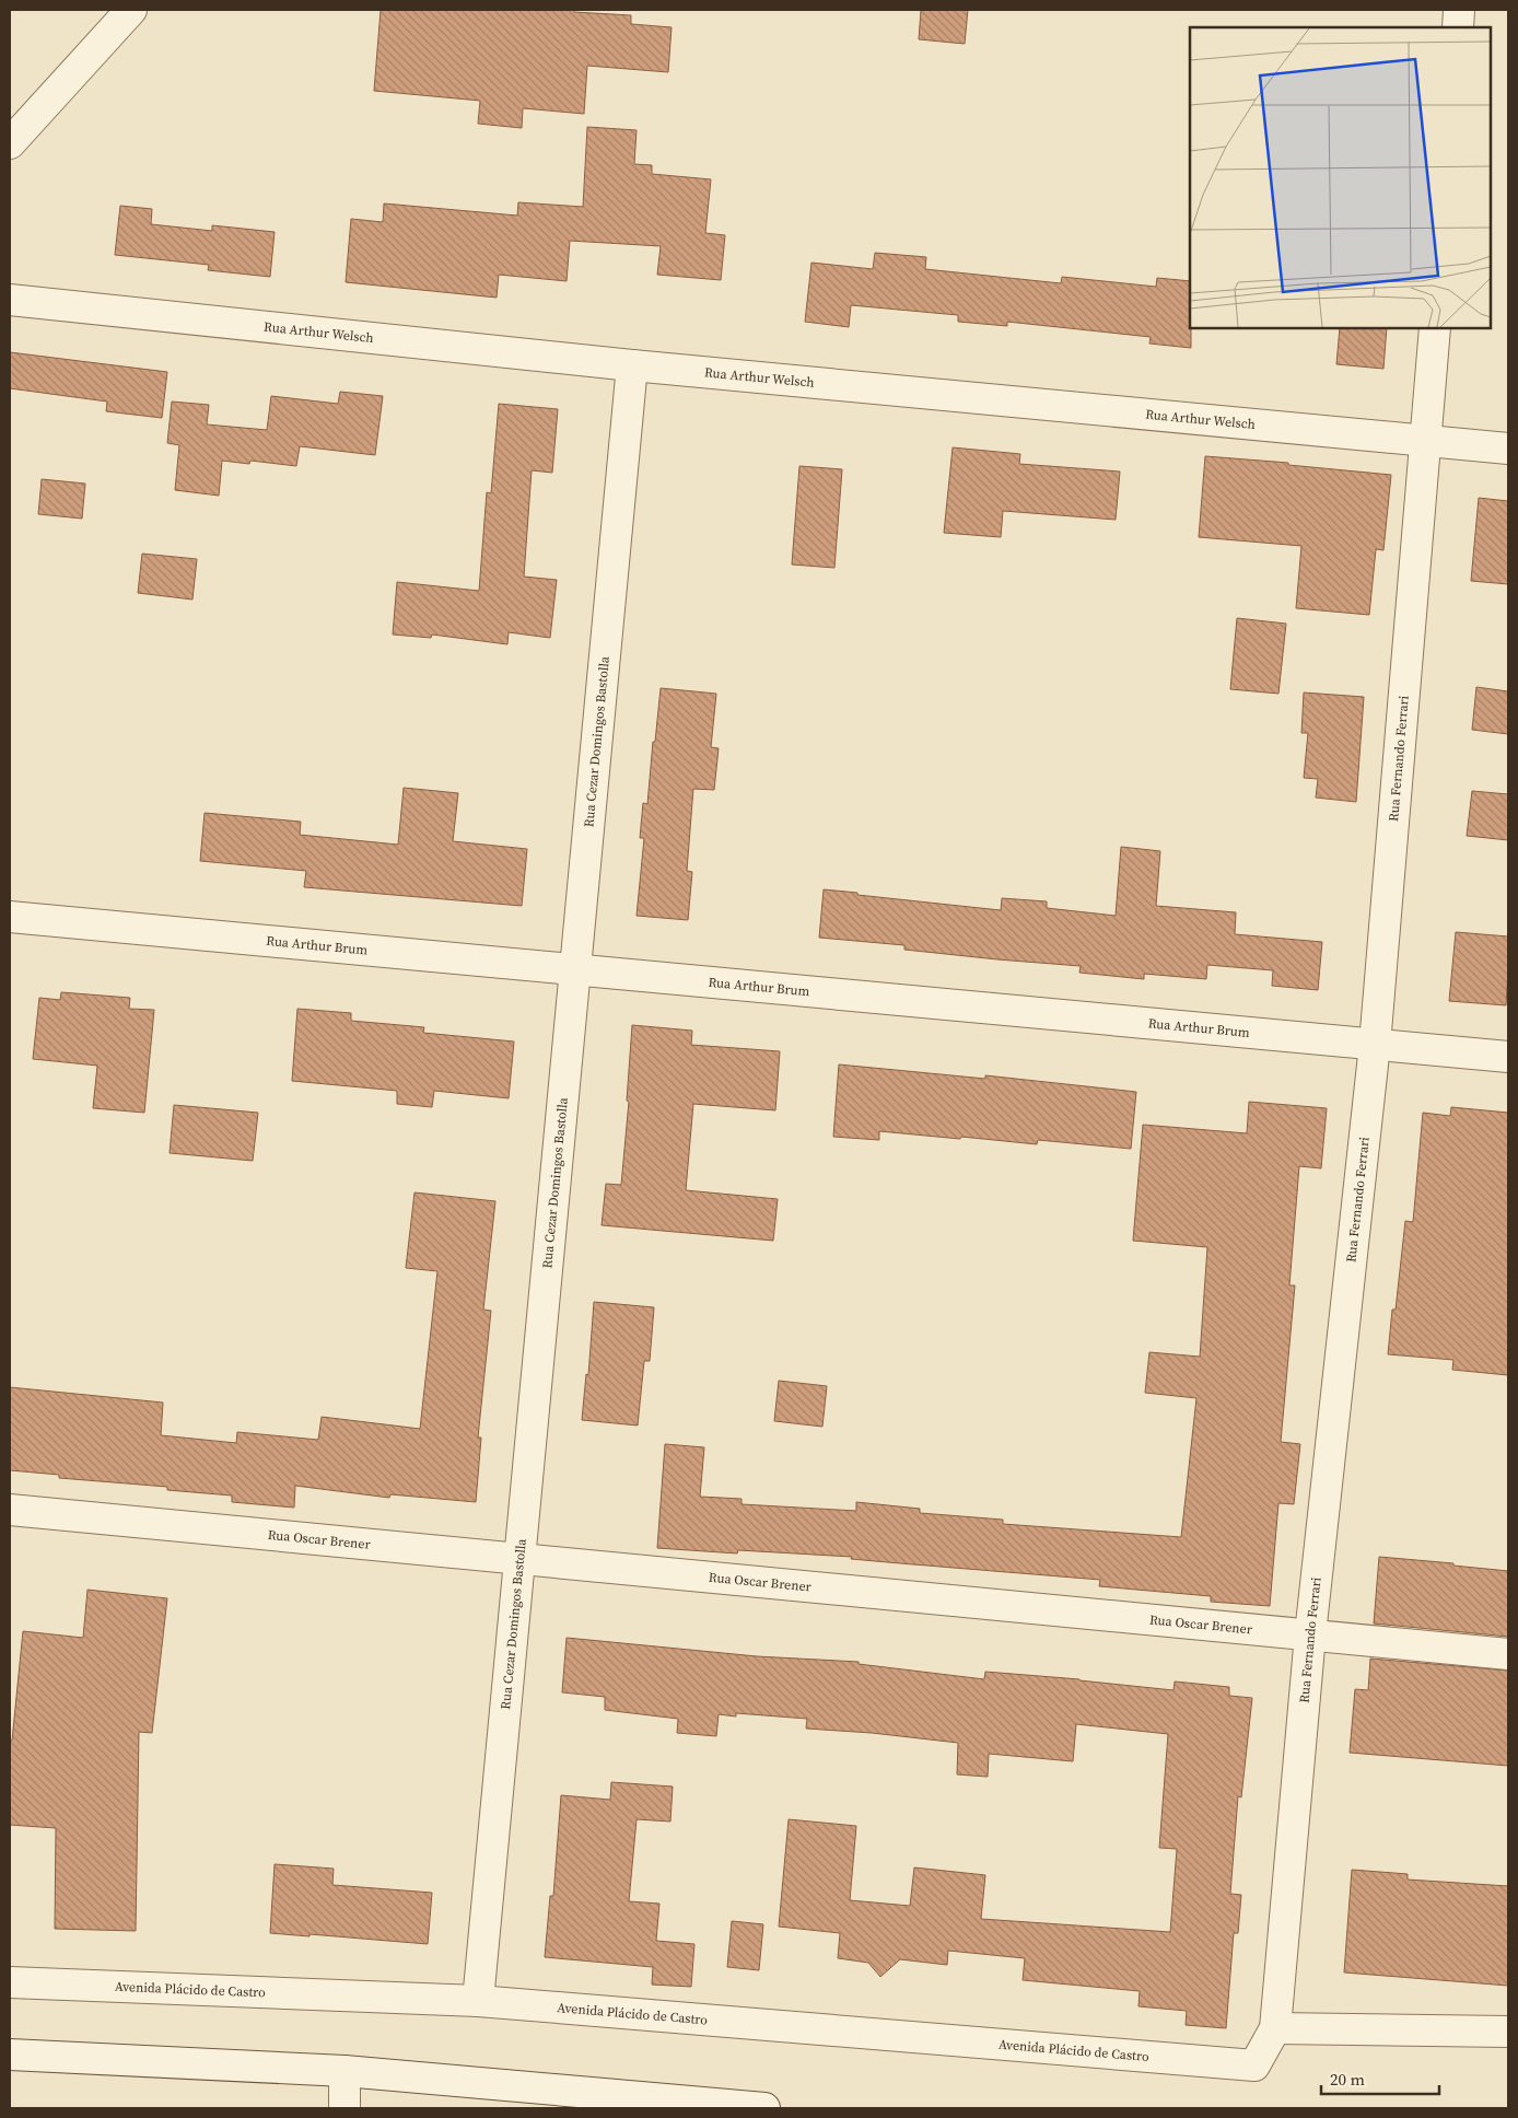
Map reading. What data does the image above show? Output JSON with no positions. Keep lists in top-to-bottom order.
{
  "streets": {
    "street": [
      "Rua Arthur Welsch",
      "Rua Cezar Domingos Bastolla",
      "Rua Fernando Ferrari",
      "Rua Arthur Brum",
      "Rua Oscar Brener",
      "Avenida Plácido de Castro"
    ]
  },
  "crossings": [
    ["Rua Arthur Welsch", "Rua Cezar Domingos Bastolla"],
    ["Rua Arthur Welsch", "Rua Fernando Ferrari"],
    ["Rua Cezar Domingos Bastolla", "Rua Arthur Brum"],
    ["Rua Cezar Domingos Bastolla", "Rua Oscar Brener"],
    ["Rua Cezar Domingos Bastolla", "Avenida Plácido de Castro"],
    ["Rua Fernando Ferrari", "Rua Arthur Brum"],
    ["Rua Fernando Ferrari", "Rua Oscar Brener"],
    ["Rua Fernando Ferrari", "Avenida Plácido de Castro"]
  ],
  "scale_bar": "20 m"
}
